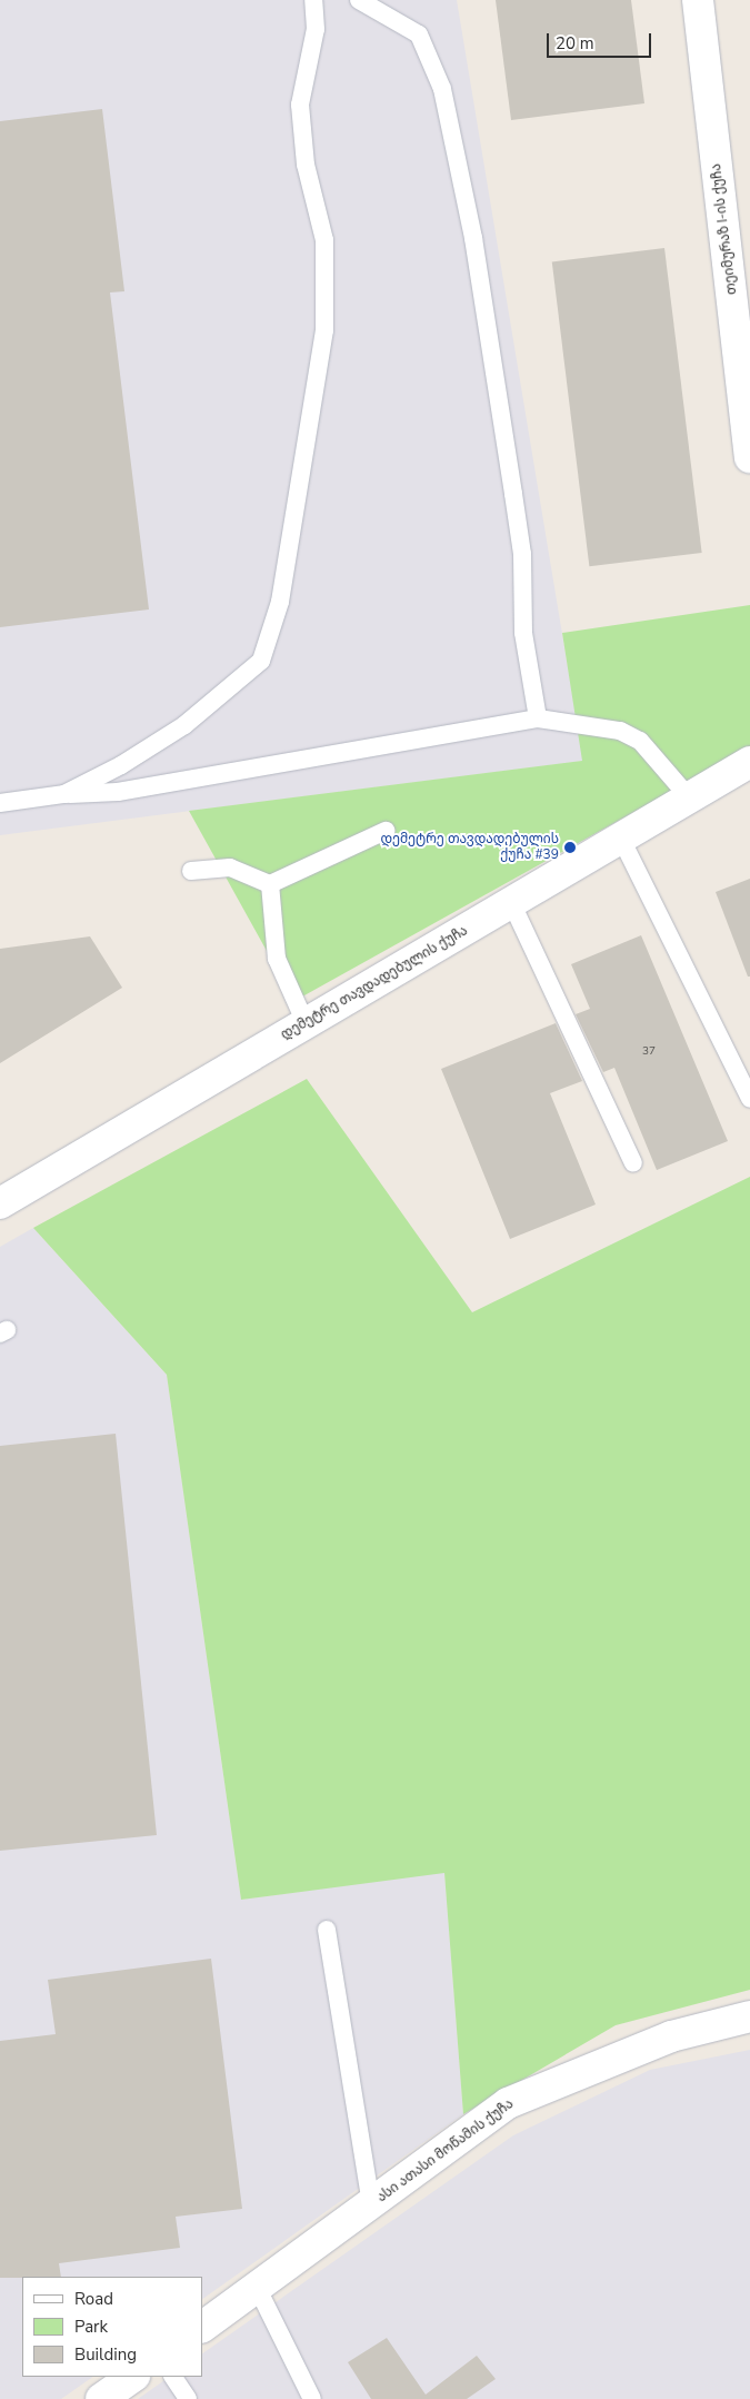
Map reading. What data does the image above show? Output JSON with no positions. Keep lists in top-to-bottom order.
{
  "streets": {
    "main road": ["თეიმურაზ I-ის ქუჩა", "დემეტრე თავდადებულის ქუჩა", "ასი ათასი მოწამის ქუჩა"]
  },
  "places": ["დემეტრე თავდადებულის ქუჩა #39"],
  "house_numbers": ["37"],
  "legend": ["Road", "Park", "Building"],
  "scale_bar": "20 m"
}
